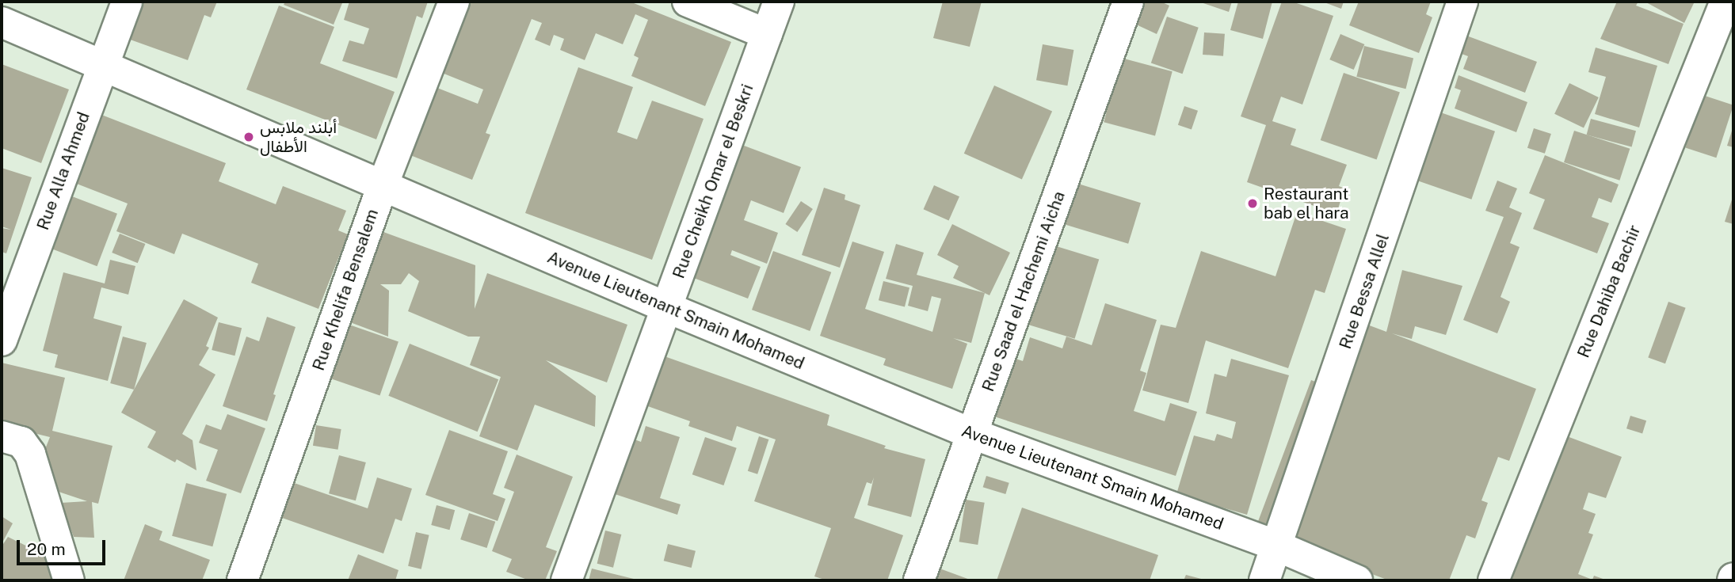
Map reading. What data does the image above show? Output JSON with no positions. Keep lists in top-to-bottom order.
{
  "streets": {
    "street": [
      "Rue Alla Ahmed",
      "Rue Cheikh Omar el Beskri",
      "Rue Khelifa Bensalem",
      "Rue Saad el Hachemi Aicha",
      "Rue Bessa Allel",
      "Rue Dahiba Bachir",
      "Avenue Lieutenant Smain Mohamed"
    ]
  },
  "crossings": [
    ["Rue Alla Ahmed", "Avenue Lieutenant Smain Mohamed"],
    ["Rue Cheikh Omar el Beskri", "Avenue Lieutenant Smain Mohamed"],
    ["Rue Khelifa Bensalem", "Avenue Lieutenant Smain Mohamed"],
    ["Rue Saad el Hachemi Aicha", "Avenue Lieutenant Smain Mohamed"],
    ["Rue Bessa Allel", "Avenue Lieutenant Smain Mohamed"]
  ],
  "places": ["أبلند ملابس اﻷطفال", "Restaurant bab el hara"],
  "scale_bar": "20 m"
}
